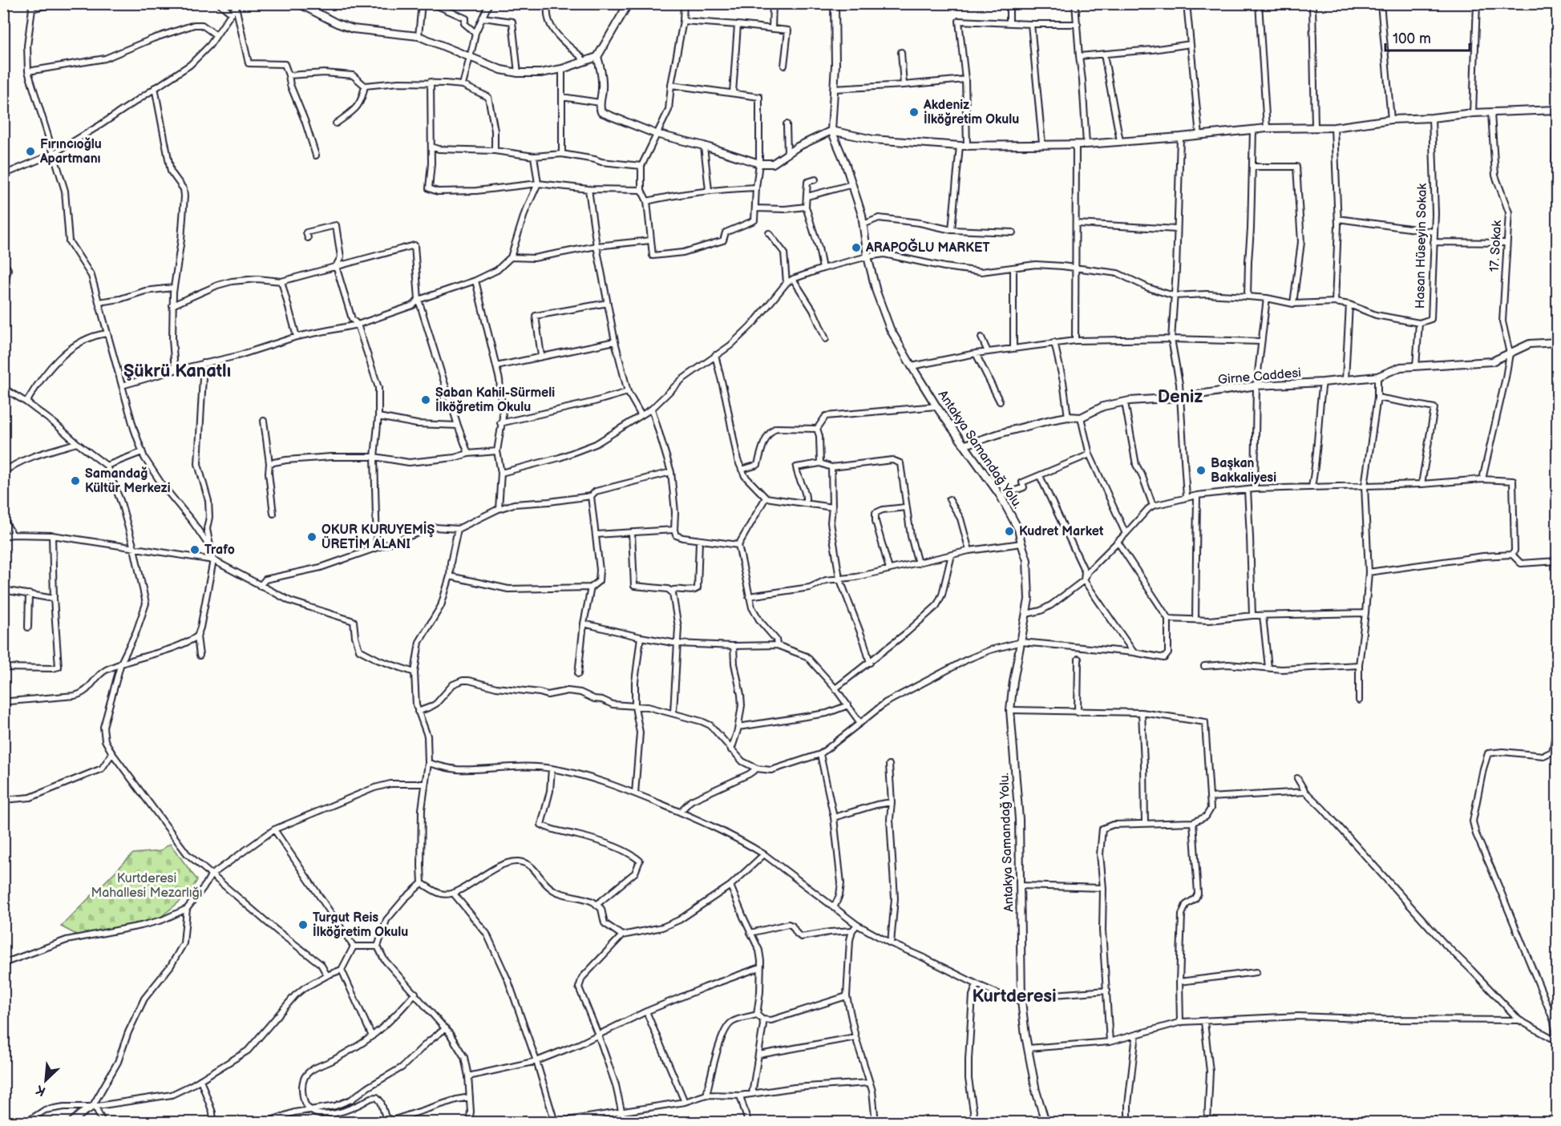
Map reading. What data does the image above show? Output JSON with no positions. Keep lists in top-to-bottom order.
{
  "streets": {
    "street": [
      "Hasan Hüseyin Sokak",
      "17. Sokak",
      "Girne Caddesi",
      "Antakya Samandağ Yolu."
    ]
  },
  "crossings": [
    ["Hasan Hüseyin Sokak", "Girne Caddesi"],
    ["17. Sokak", "Girne Caddesi"],
    ["Girne Caddesi", "Antakya Samandağ Yolu."]
  ],
  "districts": ["Şükrü Kanatlı", "Deniz", "Kurtderesi"],
  "parks": ["Kurtderesi Mahallesi Mezarlığı"],
  "places": [
    "Akdeniz İlköğretim Okulu",
    "Fırıncıoğlu Apartmanı",
    "ARAPOĞLU MARKET",
    "Şaban Kahil-Sürmeli İlköğretim Okulu",
    "Başkan Bakkaliyesi",
    "Samandağ Kültür Merkezi",
    "Kudret Market",
    "OKUR KURUYEMİŞ ÜRETİM ALANI",
    "Trafo",
    "Turgut Reis İlköğretim Okulu"
  ],
  "scale_bar": "100 m",
  "north": "bottom left"
}
